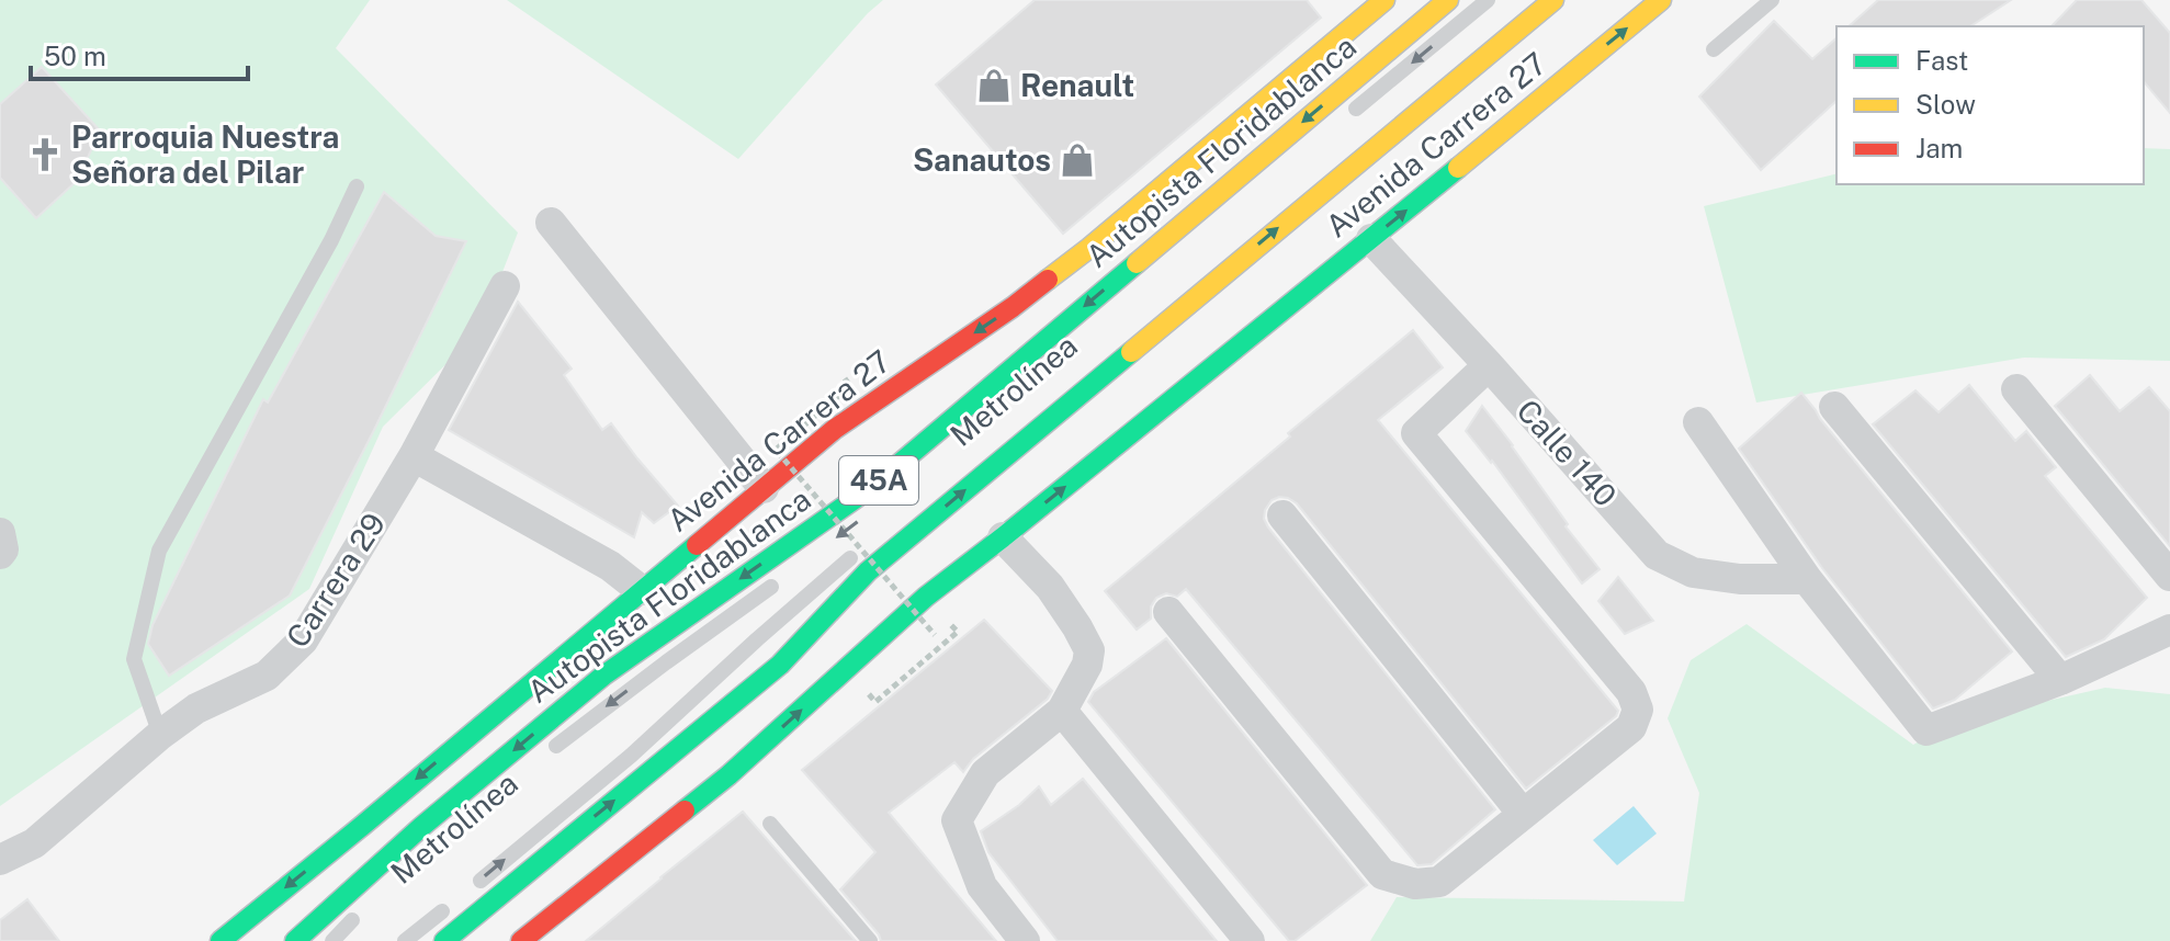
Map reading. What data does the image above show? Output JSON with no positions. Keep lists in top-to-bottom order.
{
  "streets": {
    "highway": ["Avenida Carrera 27", "Autopista Floridablanca", "45A"],
    "street": ["Calle 140", "Carrera 29"],
    "lane": ["Metrolínea"]
  },
  "crossings": [
    ["Avenida Carrera 27", "Calle 140"]
  ],
  "places": {
    "shop": ["Renault", "Sanautos"],
    "church": ["Parroquia Nuestra Señora del Pilar"]
  },
  "legend": ["Fast", "Slow", "Jam"],
  "scale_bar": "50 m"
}
